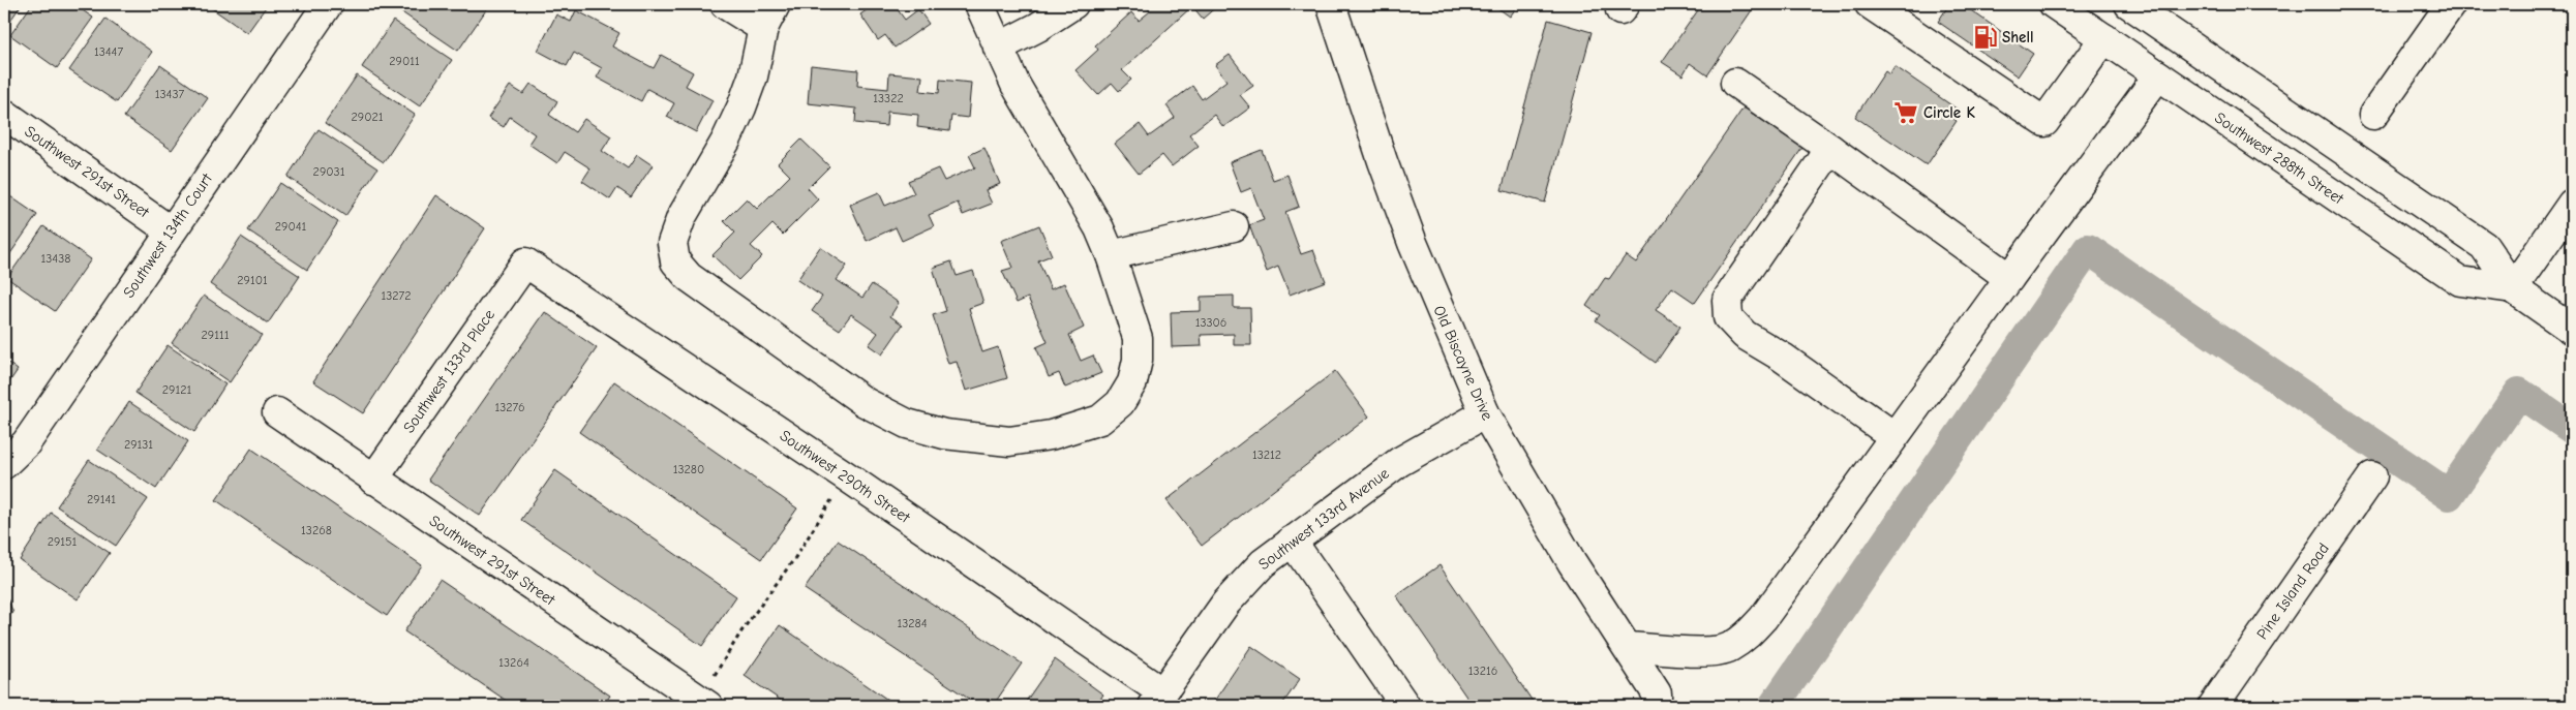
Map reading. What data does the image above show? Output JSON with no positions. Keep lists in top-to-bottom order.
{
  "streets": {
    "street": [
      "Southwest 288th Street",
      "Southwest 291st Street",
      "Southwest 134th Court",
      "Old Biscayne Drive",
      "Southwest 133rd Place",
      "Southwest 290th Street",
      "Southwest 133rd Avenue",
      "Pine Island Road"
    ]
  },
  "crossings": [
    ["Southwest 291st Street", "Southwest 134th Court"],
    ["Southwest 291st Street", "Southwest 133rd Place"],
    ["Old Biscayne Drive", "Southwest 133rd Avenue"],
    ["Southwest 133rd Place", "Southwest 290th Street"],
    ["Southwest 290th Street", "Southwest 133rd Avenue"]
  ],
  "places": {
    "fuel station": ["Shell"],
    "supermarket": ["Circle K"]
  },
  "house_numbers": [
    "13447",
    "29011",
    "13437",
    "13322",
    "29021",
    "29031",
    "29041",
    "13438",
    "29101",
    "13272",
    "13306",
    "29111",
    "29121",
    "13276",
    "29131",
    "13212",
    "13280",
    "29141",
    "13268",
    "29151",
    "13284",
    "13264",
    "13216"
  ]
}
